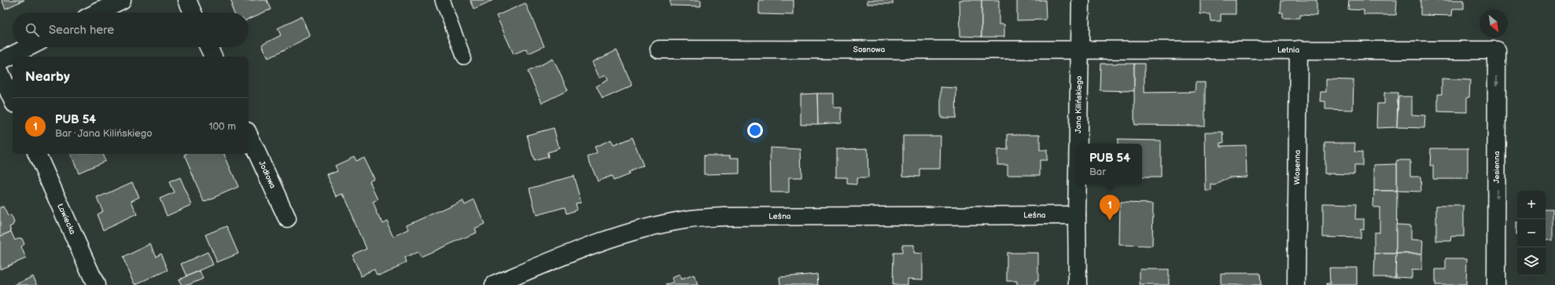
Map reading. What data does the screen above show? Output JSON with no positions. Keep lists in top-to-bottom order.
{
  "streets": {
    "street": [
      "Sosnowa",
      "Letnia",
      "Jana Kilińskiego",
      "Wiosenna",
      "Jesienna",
      "Jodłowa",
      "Leśna",
      "Łowiecka"
    ]
  },
  "crossings": [
    ["Sosnowa", "Letnia"],
    ["Sosnowa", "Jana Kilińskiego"],
    ["Letnia", "Jana Kilińskiego"],
    ["Letnia", "Wiosenna"],
    ["Letnia", "Jesienna"],
    ["Jana Kilińskiego", "Leśna"]
  ],
  "one_way": ["Jesienna"],
  "north": "bottom right",
  "page": {
    "search": "Search here",
    "heading": "Nearby",
    "list": [
      {
        "mark": "1",
        "name": "PUB 54",
        "note": "Bar · Jana Kilińskiego",
        "value": "100 m"
      }
    ],
    "popup": ["PUB 54", "Bar"],
    "map_buttons": ["+", "−"],
    "pins": "1"
  }
}
